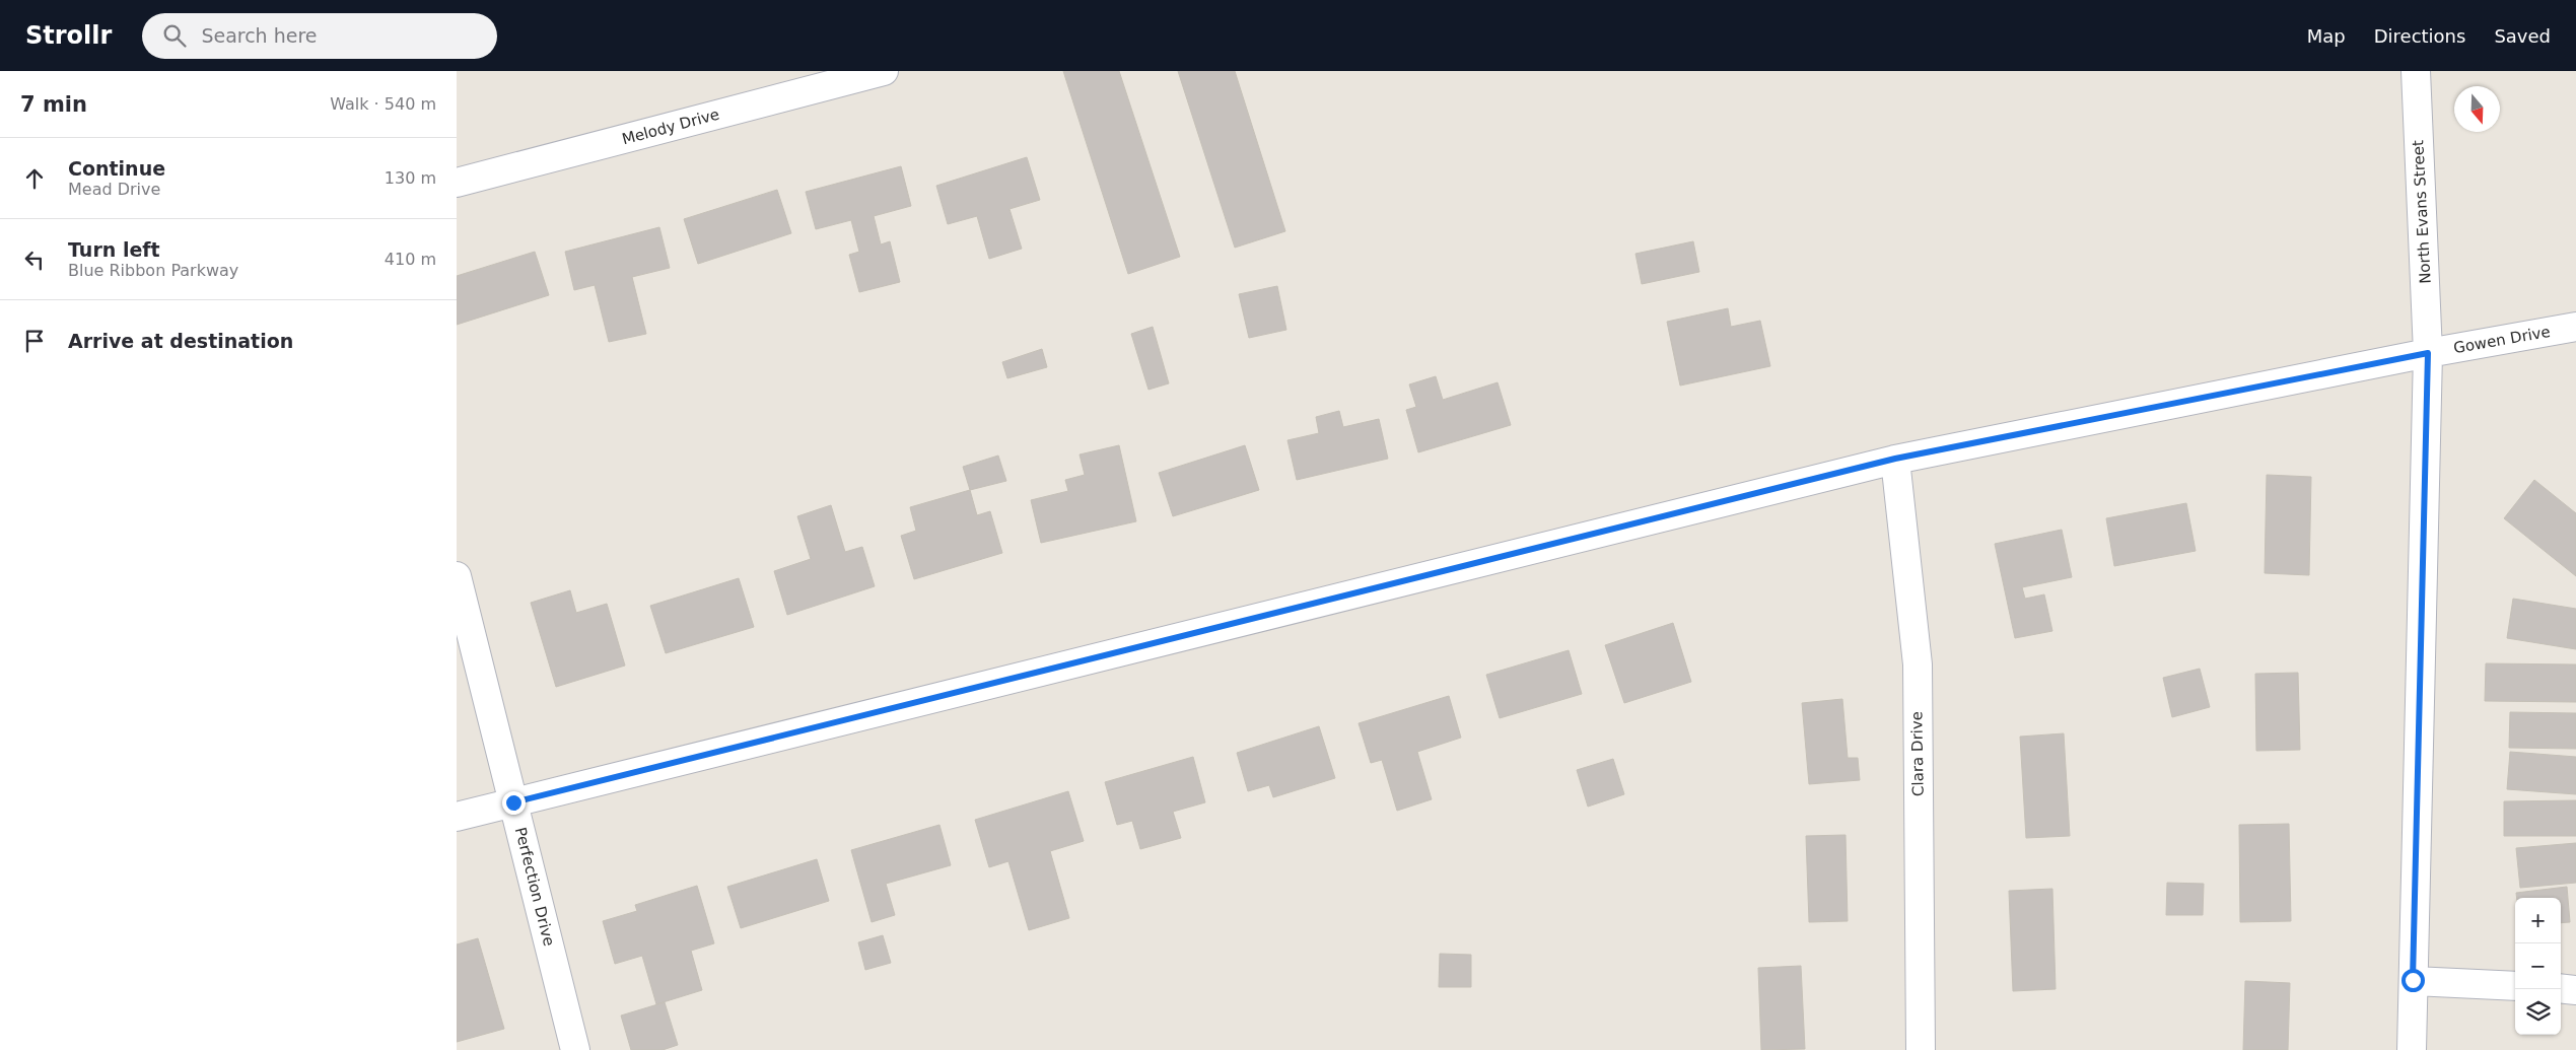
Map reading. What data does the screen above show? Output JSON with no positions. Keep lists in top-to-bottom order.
{
  "streets": {
    "street": [
      "Melody Drive",
      "North Evans Street",
      "Gowen Drive",
      "Clara Drive",
      "Perfection Drive"
    ]
  },
  "crossings": [
    ["North Evans Street", "Gowen Drive"],
    ["Gowen Drive", "Clara Drive"],
    ["Gowen Drive", "Perfection Drive"]
  ],
  "north": "bottom",
  "page": {
    "header": "Strollr",
    "search": "Search here",
    "nav": ["Map", "Directions", "Saved"],
    "heading": ["7 min", "Walk · 540 m"],
    "list": [
      ["Continue", "Mead Drive", "130 m"],
      ["Turn left", "Blue Ribbon Parkway", "410 m"],
      "Arrive at destination"
    ],
    "map_buttons": ["+", "−"]
  }
}
